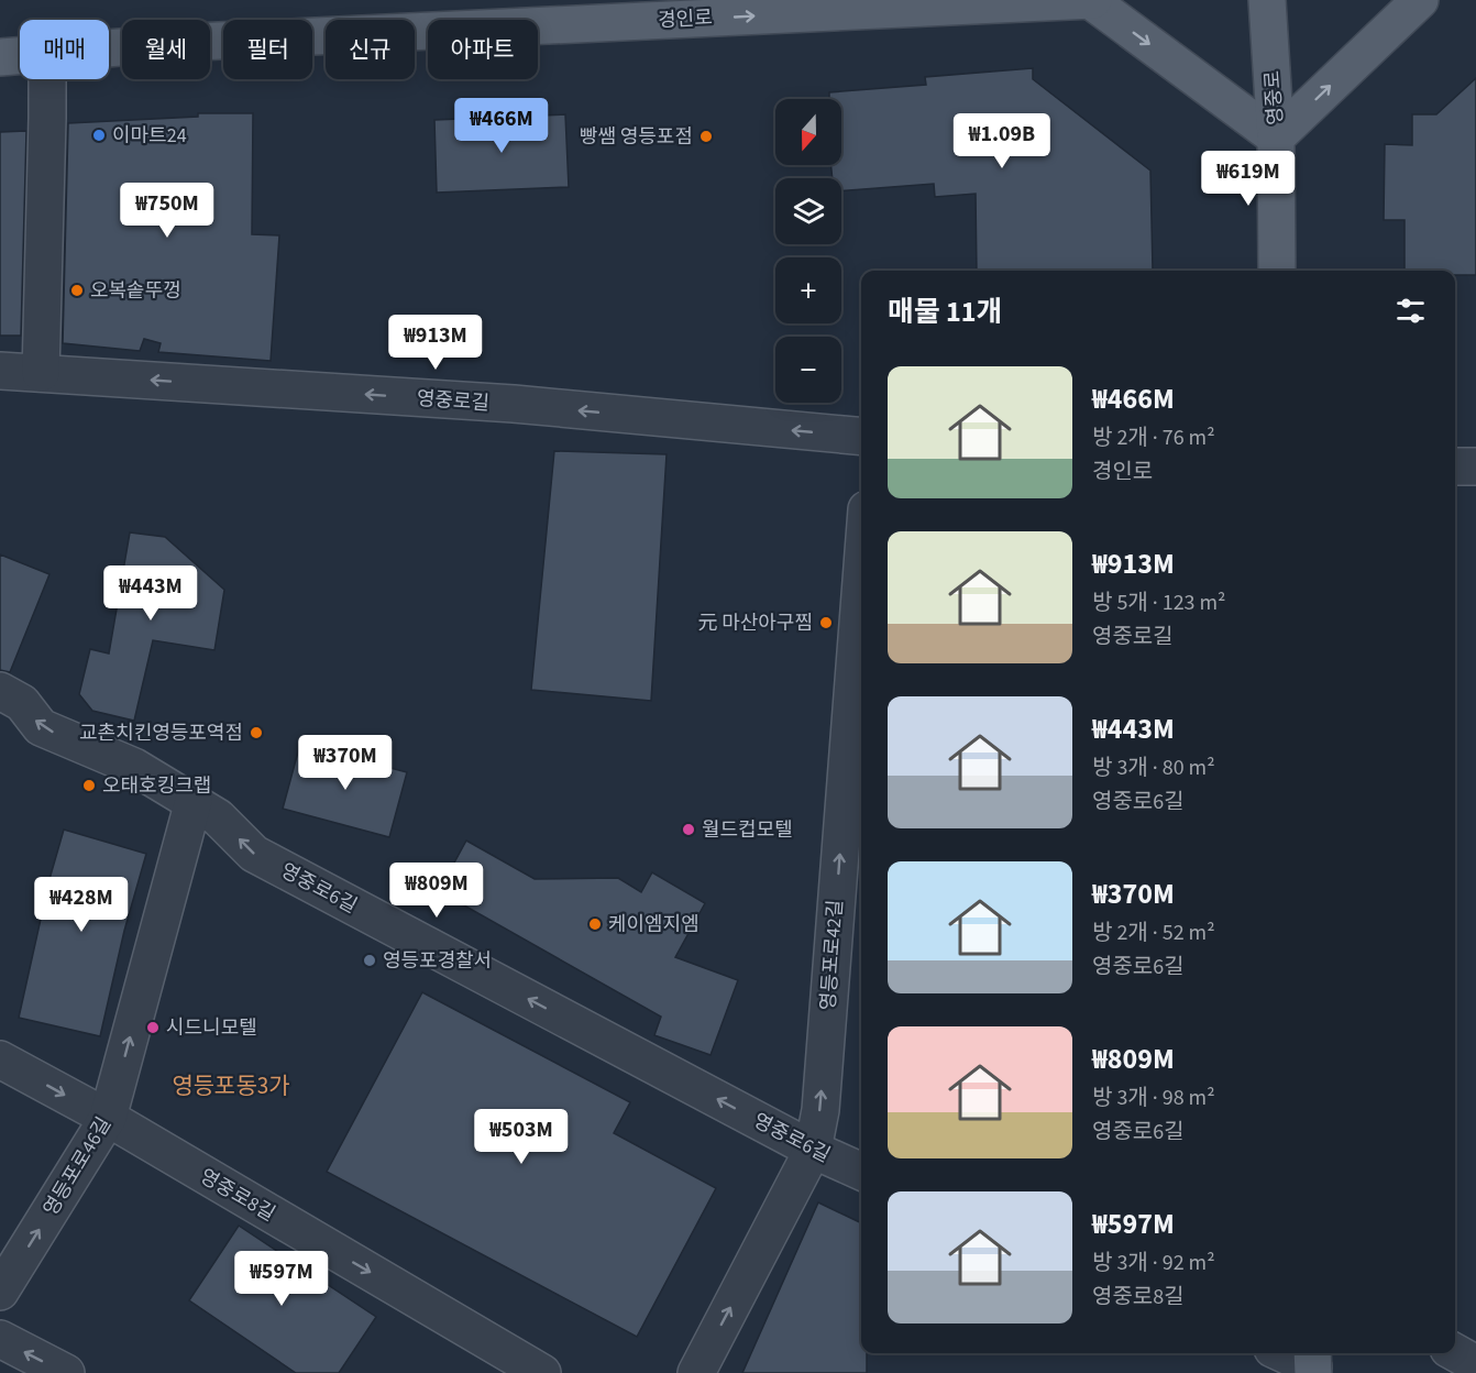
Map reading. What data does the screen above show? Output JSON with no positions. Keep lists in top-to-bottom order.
{
  "streets": {
    "main road": ["경인로", "영중로"],
    "street": [
      "영중로길",
      "영중로6길",
      "영등포로42길",
      "영등포로46길",
      "영중로8길"
    ]
  },
  "crossings": [
    ["영중로6길", "영등포로42길"],
    ["영중로6길", "영등포로46길"],
    ["영등포로46길", "영중로8길"]
  ],
  "one_way": [
    "경인로",
    "영중로길",
    "영중로6길",
    "영등포로42길",
    "영등포로46길",
    "영중로8길"
  ],
  "districts": ["영등포동3가"],
  "places": [
    "이마트24",
    "빵쌤 영등포점",
    "오복솥뚜껑",
    "元 마산아구찜",
    "교촌치킨영등포역점",
    "오태호킹크랩",
    "월드컵모텔",
    "케이엠지엠",
    "영등포경찰서",
    "시드니모텔"
  ],
  "north": "bottom",
  "page": {
    "chip": [
      "매매",
      "월세",
      "필터",
      "신규",
      "아파트"
    ],
    "price": [
      "₩466M",
      "₩1.09B",
      "₩619M",
      "₩750M",
      "₩913M",
      "₩443M",
      "₩370M",
      "₩809M",
      "₩428M",
      "₩503M",
      "₩597M"
    ],
    "map_buttons": ["+", "−"],
    "heading": "매물 11개",
    "list": [
      {
        "name": "₩466M",
        "note": "방 2개 · 76 m² · 경인로"
      },
      {
        "name": "₩913M",
        "note": "방 5개 · 123 m² · 영중로길"
      },
      {
        "name": "₩443M",
        "note": "방 3개 · 80 m² · 영중로6길"
      },
      {
        "name": "₩370M",
        "note": "방 2개 · 52 m² · 영중로6길"
      },
      {
        "name": "₩809M",
        "note": "방 3개 · 98 m² · 영중로6길"
      },
      {
        "name": "₩597M",
        "note": "방 3개 · 92 m² · 영중로8길"
      }
    ]
  }
}
